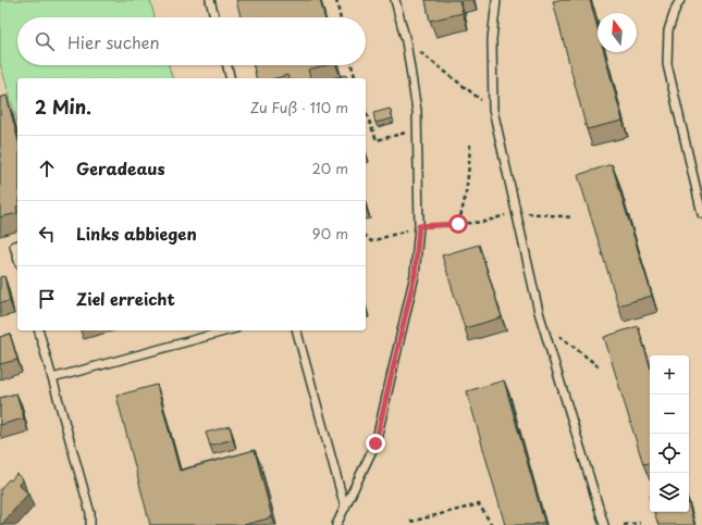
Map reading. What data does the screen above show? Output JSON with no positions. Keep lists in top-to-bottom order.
{
  "north": "top",
  "page": {
    "search": "Hier suchen",
    "heading": ["2 Min.", "Zu Fuß · 110 m"],
    "list": [
      ["Geradeaus", "20 m"],
      ["Links abbiegen", "90 m"],
      "Ziel erreicht"
    ],
    "map_buttons": ["+", "−"]
  }
}
